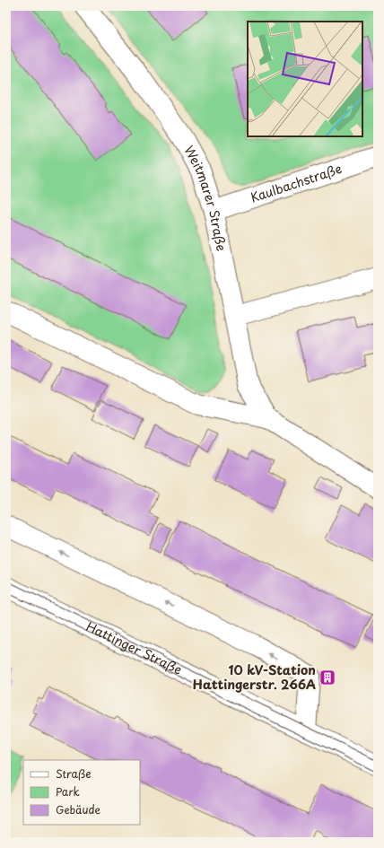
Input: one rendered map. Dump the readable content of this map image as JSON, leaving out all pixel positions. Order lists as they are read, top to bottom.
{
  "streets": {
    "street": ["Kaulbachstraße", "Weitmarer Straße", "Hattinger Straße"]
  },
  "crossings": [
    ["Kaulbachstraße", "Weitmarer Straße"]
  ],
  "places": {
    "building": ["10 kV-Station Hattingerstr. 266A"]
  },
  "legend": ["Straße", "Park", "Gebäude"]
}
